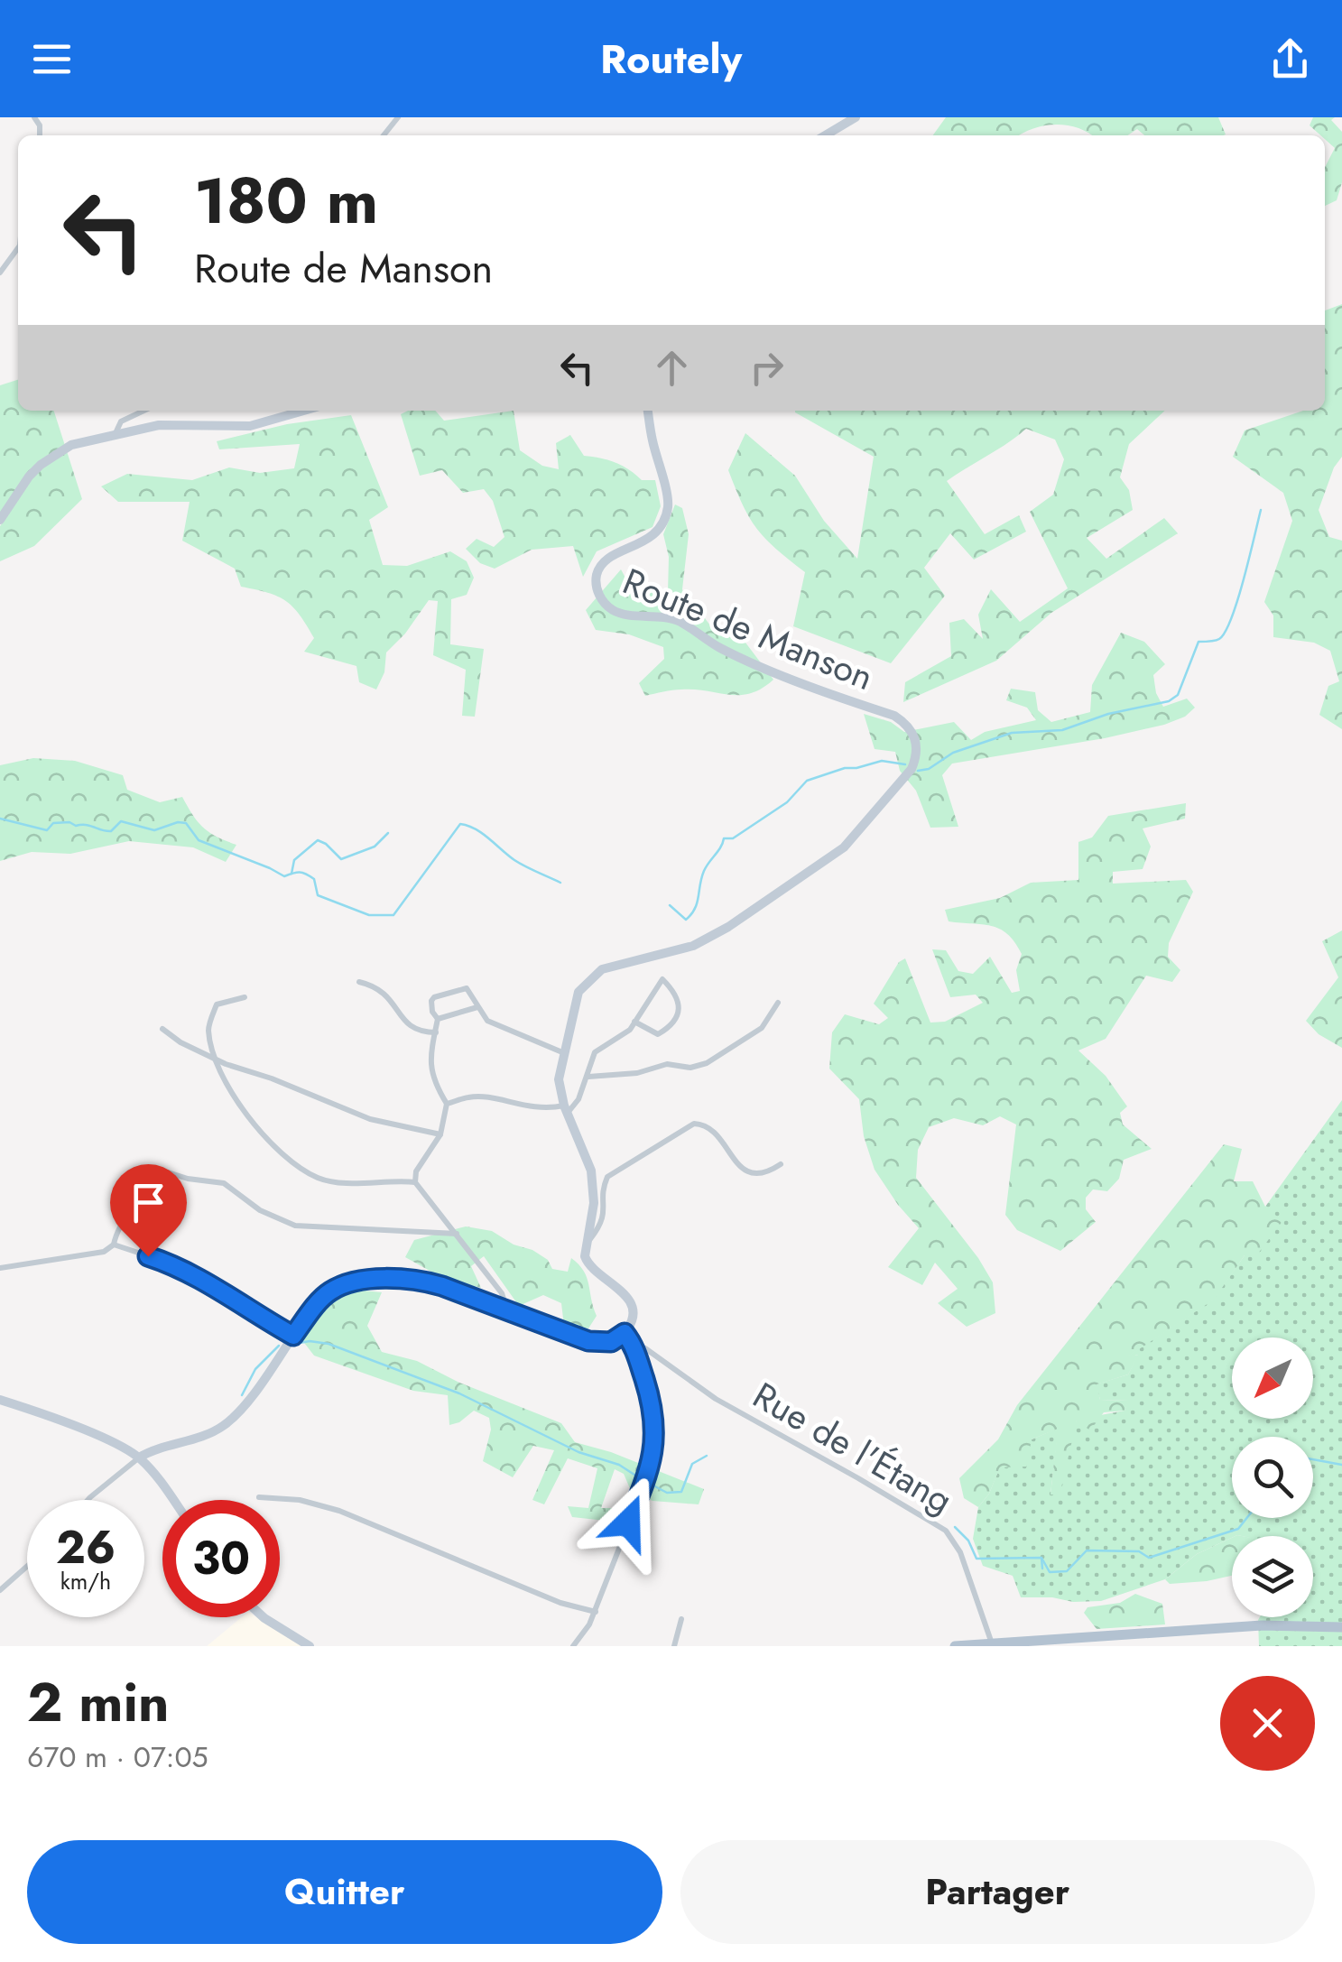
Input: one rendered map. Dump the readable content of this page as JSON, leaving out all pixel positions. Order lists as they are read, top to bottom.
{
  "streets": {
    "street": ["Route de Manson", "Rue de l'Étang"]
  },
  "north": "bottom left",
  "page": {
    "header": "Routely",
    "turn": ["180 m", "Route de Manson"],
    "speed": "26 km/h",
    "limit": "30",
    "heading": ["2 min", "670 m · 07:05"],
    "buttons": ["Quitter", "Partager"]
  }
}
